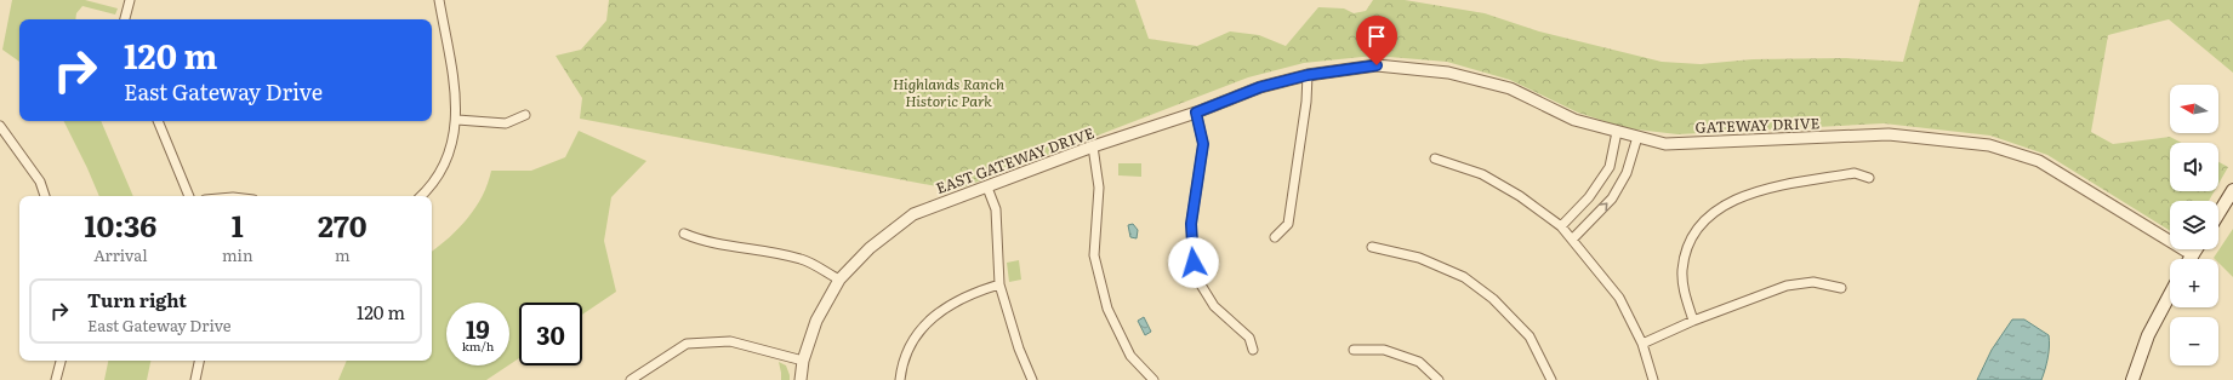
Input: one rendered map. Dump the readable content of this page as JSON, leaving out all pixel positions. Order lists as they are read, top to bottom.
{
  "streets": {
    "street": ["GATEWAY DRIVE", "EAST GATEWAY DRIVE"]
  },
  "crossings": [
    ["GATEWAY DRIVE", "EAST GATEWAY DRIVE"]
  ],
  "parks": ["Highlands Ranch Historic Park"],
  "north": "left",
  "page": {
    "turn": ["120 m", "East Gateway Drive"],
    "map_buttons": ["+", "−"],
    "eta": [
      "10:36",
      "Arrival",
      "1",
      "min",
      "270",
      "m"
    ],
    "list": [
      {
        "name": "Turn right",
        "note": "East Gateway Drive",
        "value": "120 m"
      }
    ],
    "speed": "19 km/h",
    "limit": "30"
  }
}
